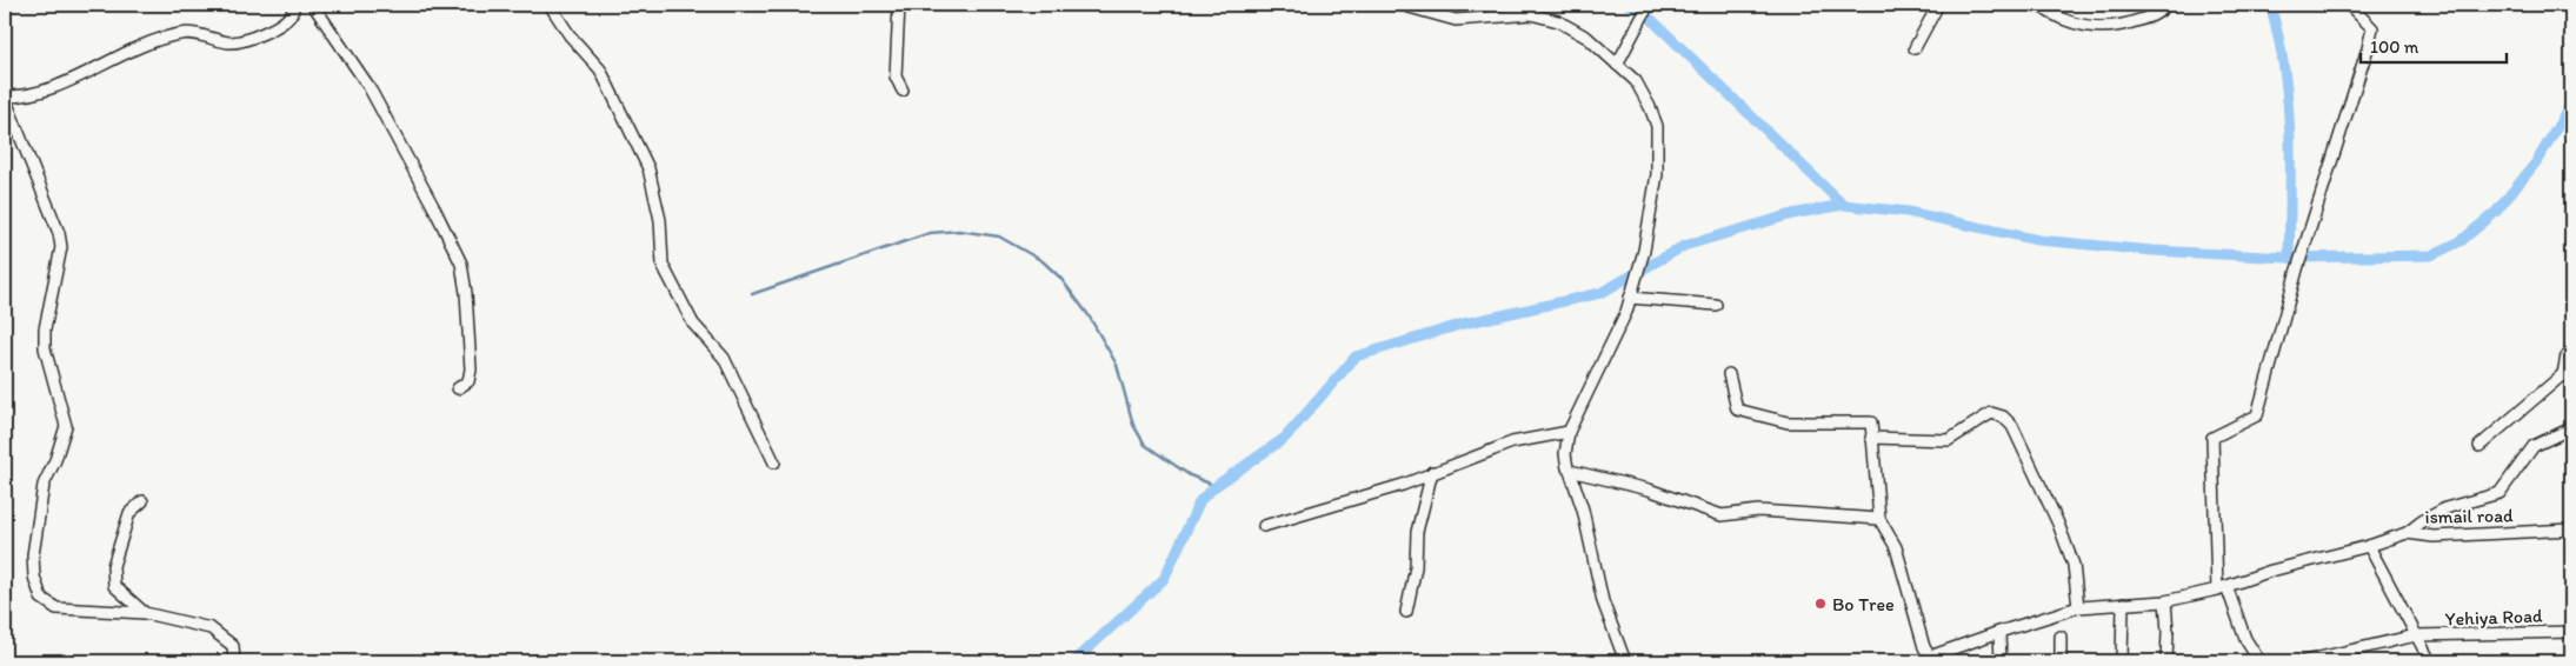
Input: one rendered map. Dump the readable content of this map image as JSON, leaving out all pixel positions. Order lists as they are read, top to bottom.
{
  "streets": {
    "street": ["ismail road", "Yehiya Road"]
  },
  "places": ["Bo Tree"],
  "scale_bar": "100 m"
}
